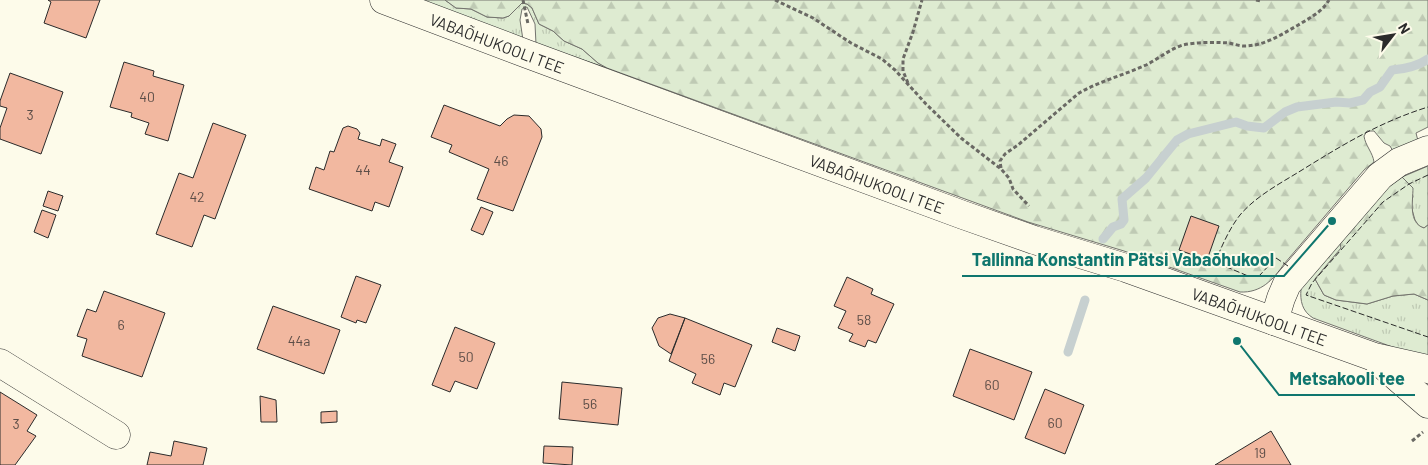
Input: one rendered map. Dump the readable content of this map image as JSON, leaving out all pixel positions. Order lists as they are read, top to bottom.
{
  "streets": {
    "street": ["VABAÕHUKOOLI TEE"]
  },
  "places": ["Tallinna Konstantin Pätsi Vabaõhukool", "Metsakooli tee"],
  "house_numbers": [
    "40",
    "3",
    "46",
    "44",
    "42",
    "58",
    "6",
    "44a",
    "50",
    "56",
    "60",
    "56",
    "60",
    "3",
    "19"
  ],
  "north": "top right"
}
